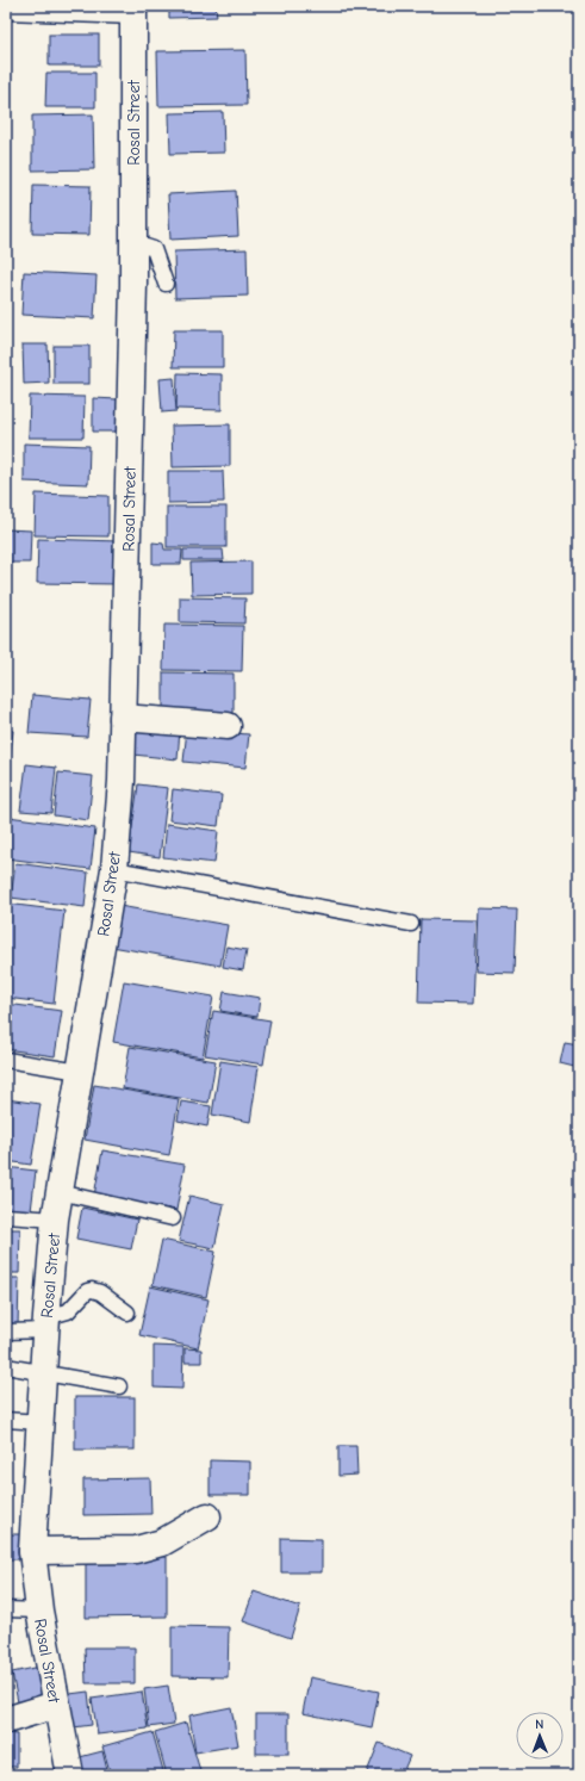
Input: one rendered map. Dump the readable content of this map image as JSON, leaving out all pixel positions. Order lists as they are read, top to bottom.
{
  "streets": {
    "street": ["Rosal Street"]
  },
  "north": "top"
}
